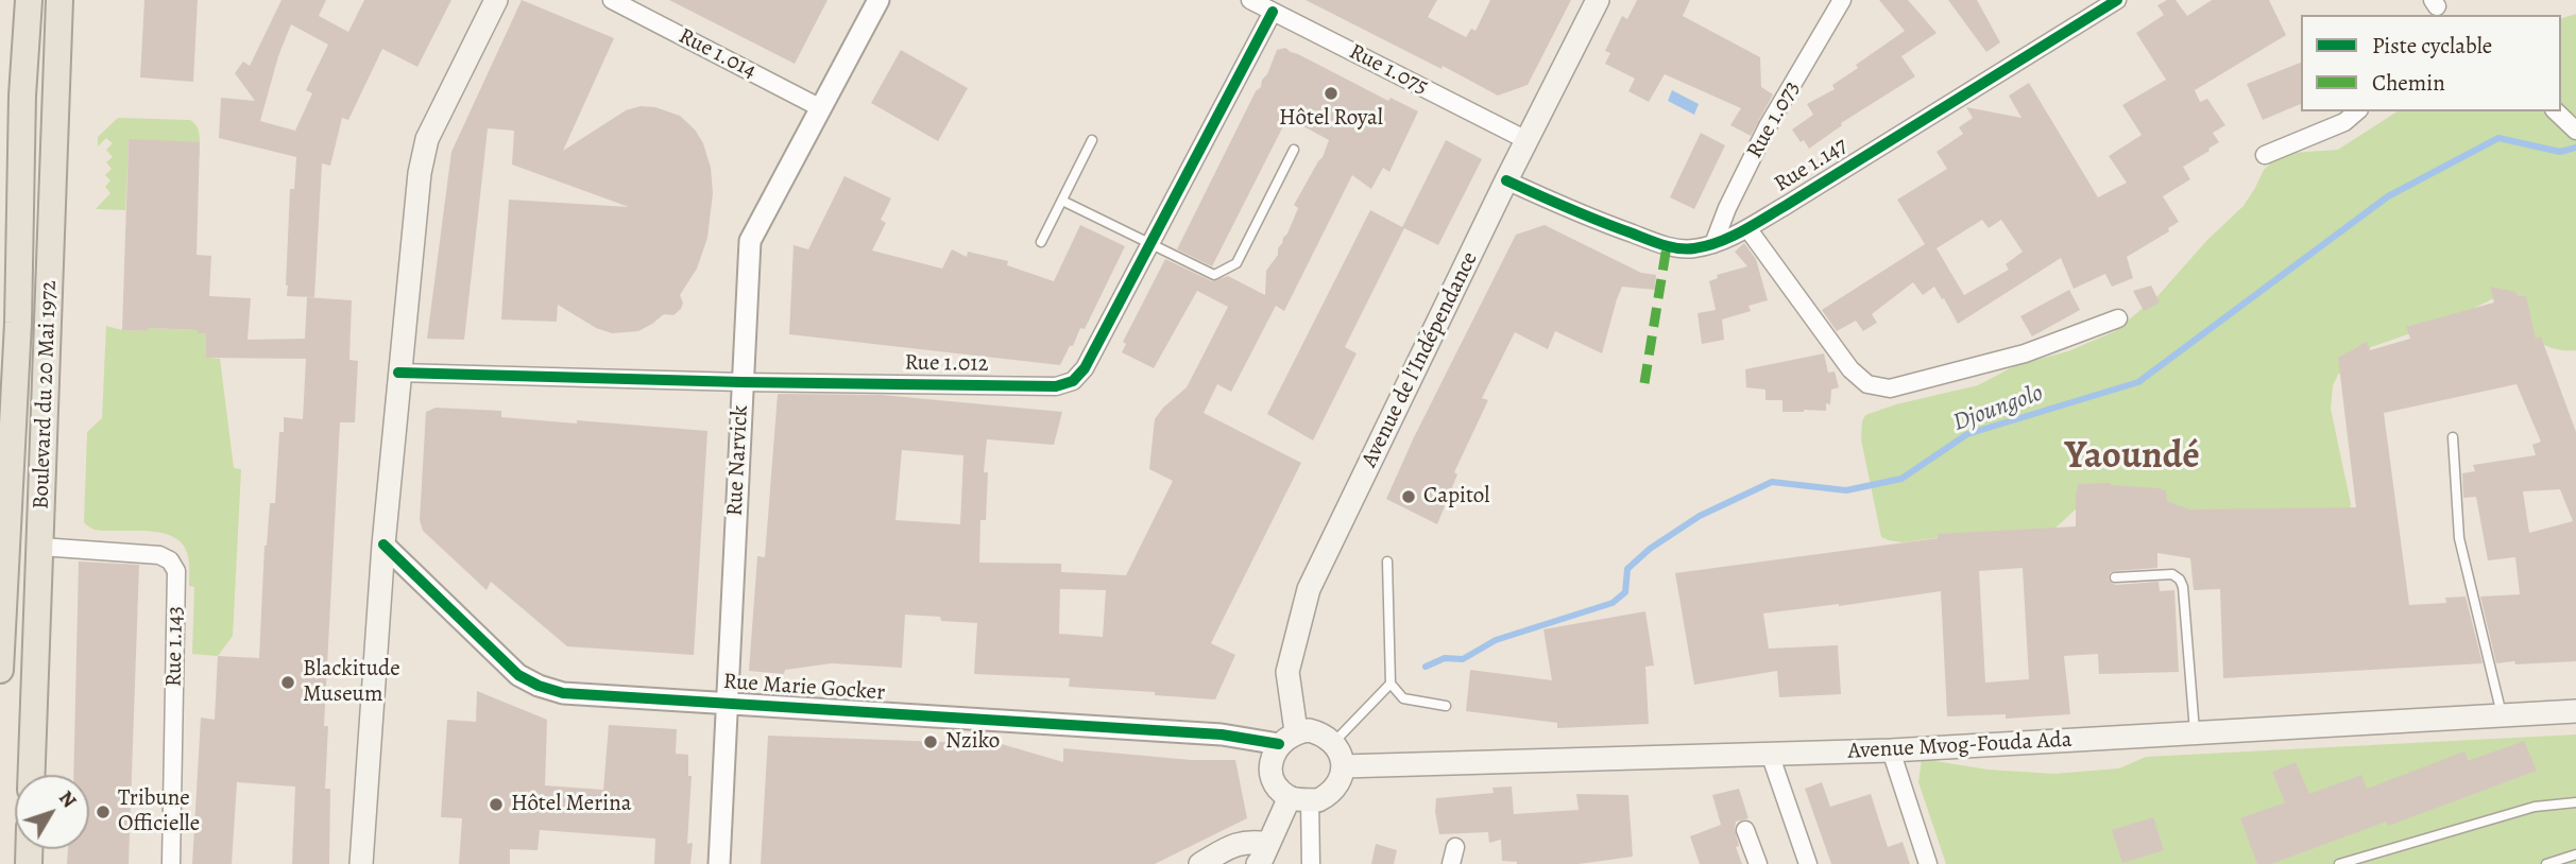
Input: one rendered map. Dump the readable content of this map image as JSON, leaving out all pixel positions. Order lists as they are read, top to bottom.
{
  "streets": {
    "highway": ["Boulevard du 20 Mai 1972"],
    "main road": ["Avenue de l'Indépendance", "Avenue Mvog-Fouda Ada"],
    "street": [
      "Rue 1.014",
      "Rue 1.075",
      "Rue 1.073",
      "Rue 1.147",
      "Rue 1.012",
      "Rue Narvick",
      "Rue 1.143",
      "Rue Marie Gocker"
    ]
  },
  "crossings": [
    ["Rue 1.014", "Rue Narvick"],
    ["Rue 1.075", "Avenue de l'Indépendance"],
    ["Rue 1.075", "Rue 1.012"],
    ["Rue 1.073", "Rue 1.147"],
    ["Rue 1.147", "Avenue de l'Indépendance"],
    ["Avenue de l'Indépendance", "Rue Marie Gocker"],
    ["Avenue de l'Indépendance", "Avenue Mvog-Fouda Ada"],
    ["Rue 1.012", "Rue Narvick"],
    ["Boulevard du 20 Mai 1972", "Rue 1.143"],
    ["Rue Narvick", "Rue Marie Gocker"],
    ["Rue Marie Gocker", "Avenue Mvog-Fouda Ada"]
  ],
  "districts": ["Yaoundé"],
  "water": ["Djoungolo"],
  "places": [
    "Hôtel Royal",
    "Capitol",
    "Blackitude Museum",
    "Nziko",
    "Hôtel Merina",
    "Tribune Officielle"
  ],
  "legend": ["Piste cyclable", "Chemin"],
  "north": "top right"
}
